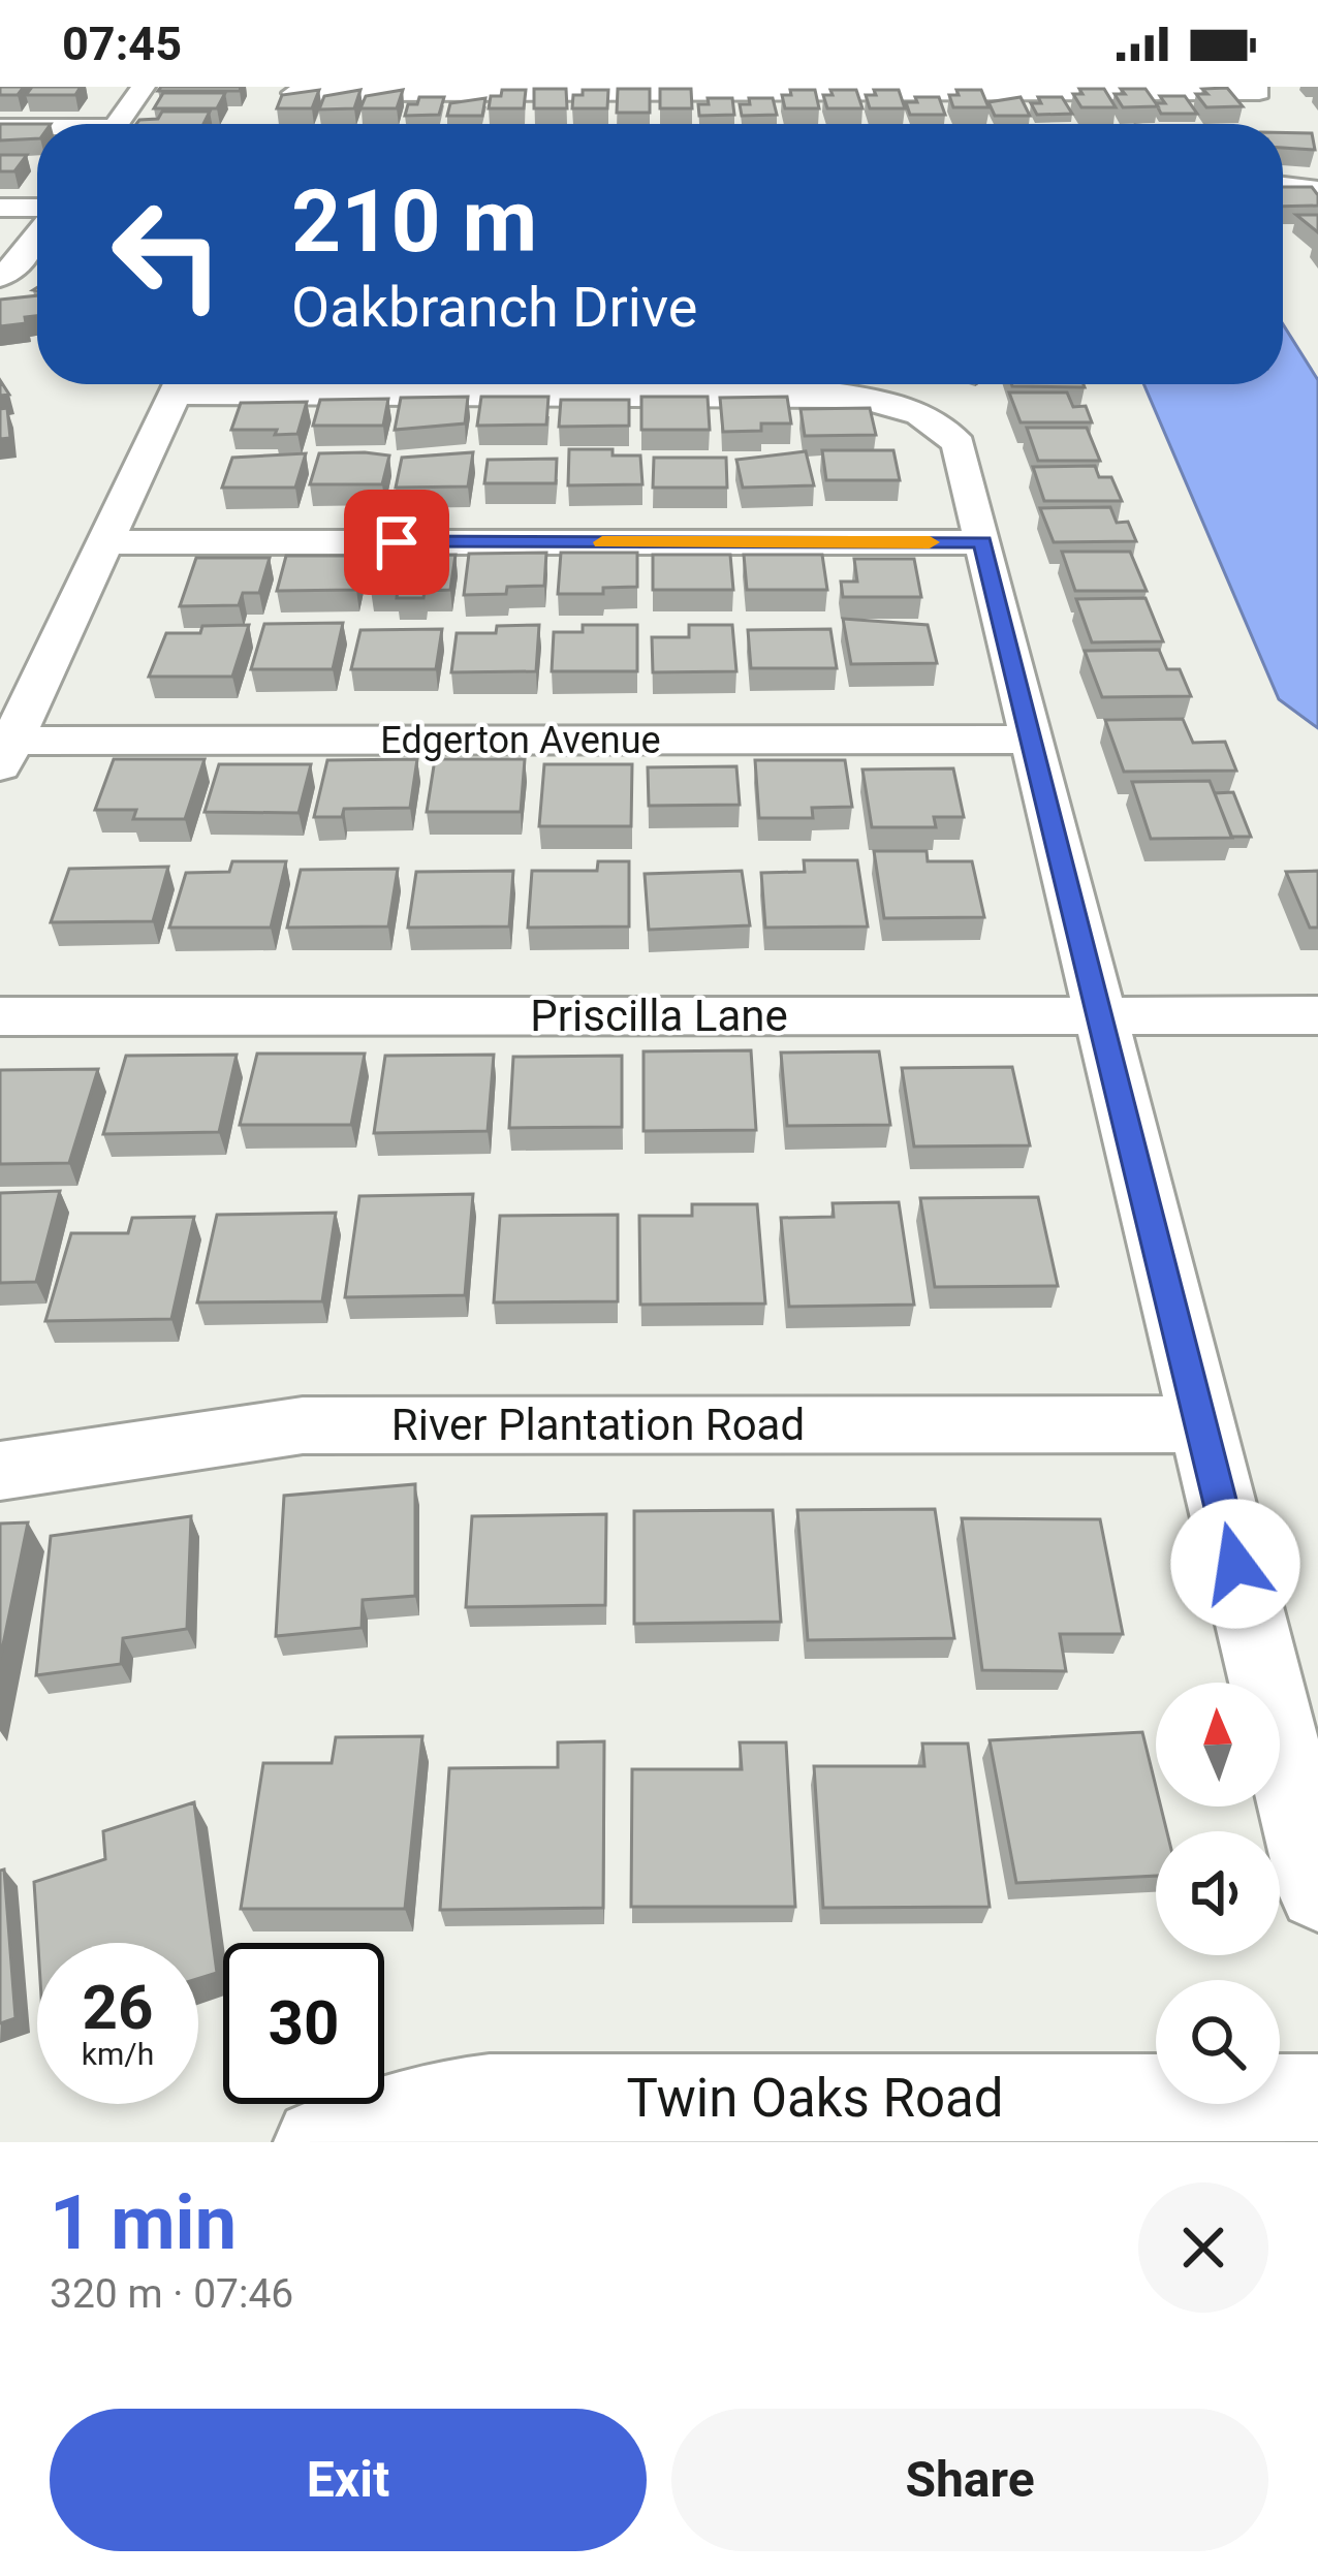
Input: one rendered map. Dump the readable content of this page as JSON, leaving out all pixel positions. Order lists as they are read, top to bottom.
{
  "streets": {
    "street": [
      "Edgerton Avenue",
      "Priscilla Lane",
      "River Plantation Road",
      "Twin Oaks Road"
    ]
  },
  "north": "top",
  "page": {
    "status": "07:45",
    "turn": ["210 m", "Oakbranch Drive"],
    "speed": "26 km/h",
    "limit": "30",
    "heading": ["1 min", "320 m · 07:46"],
    "buttons": ["Exit", "Share"]
  }
}
